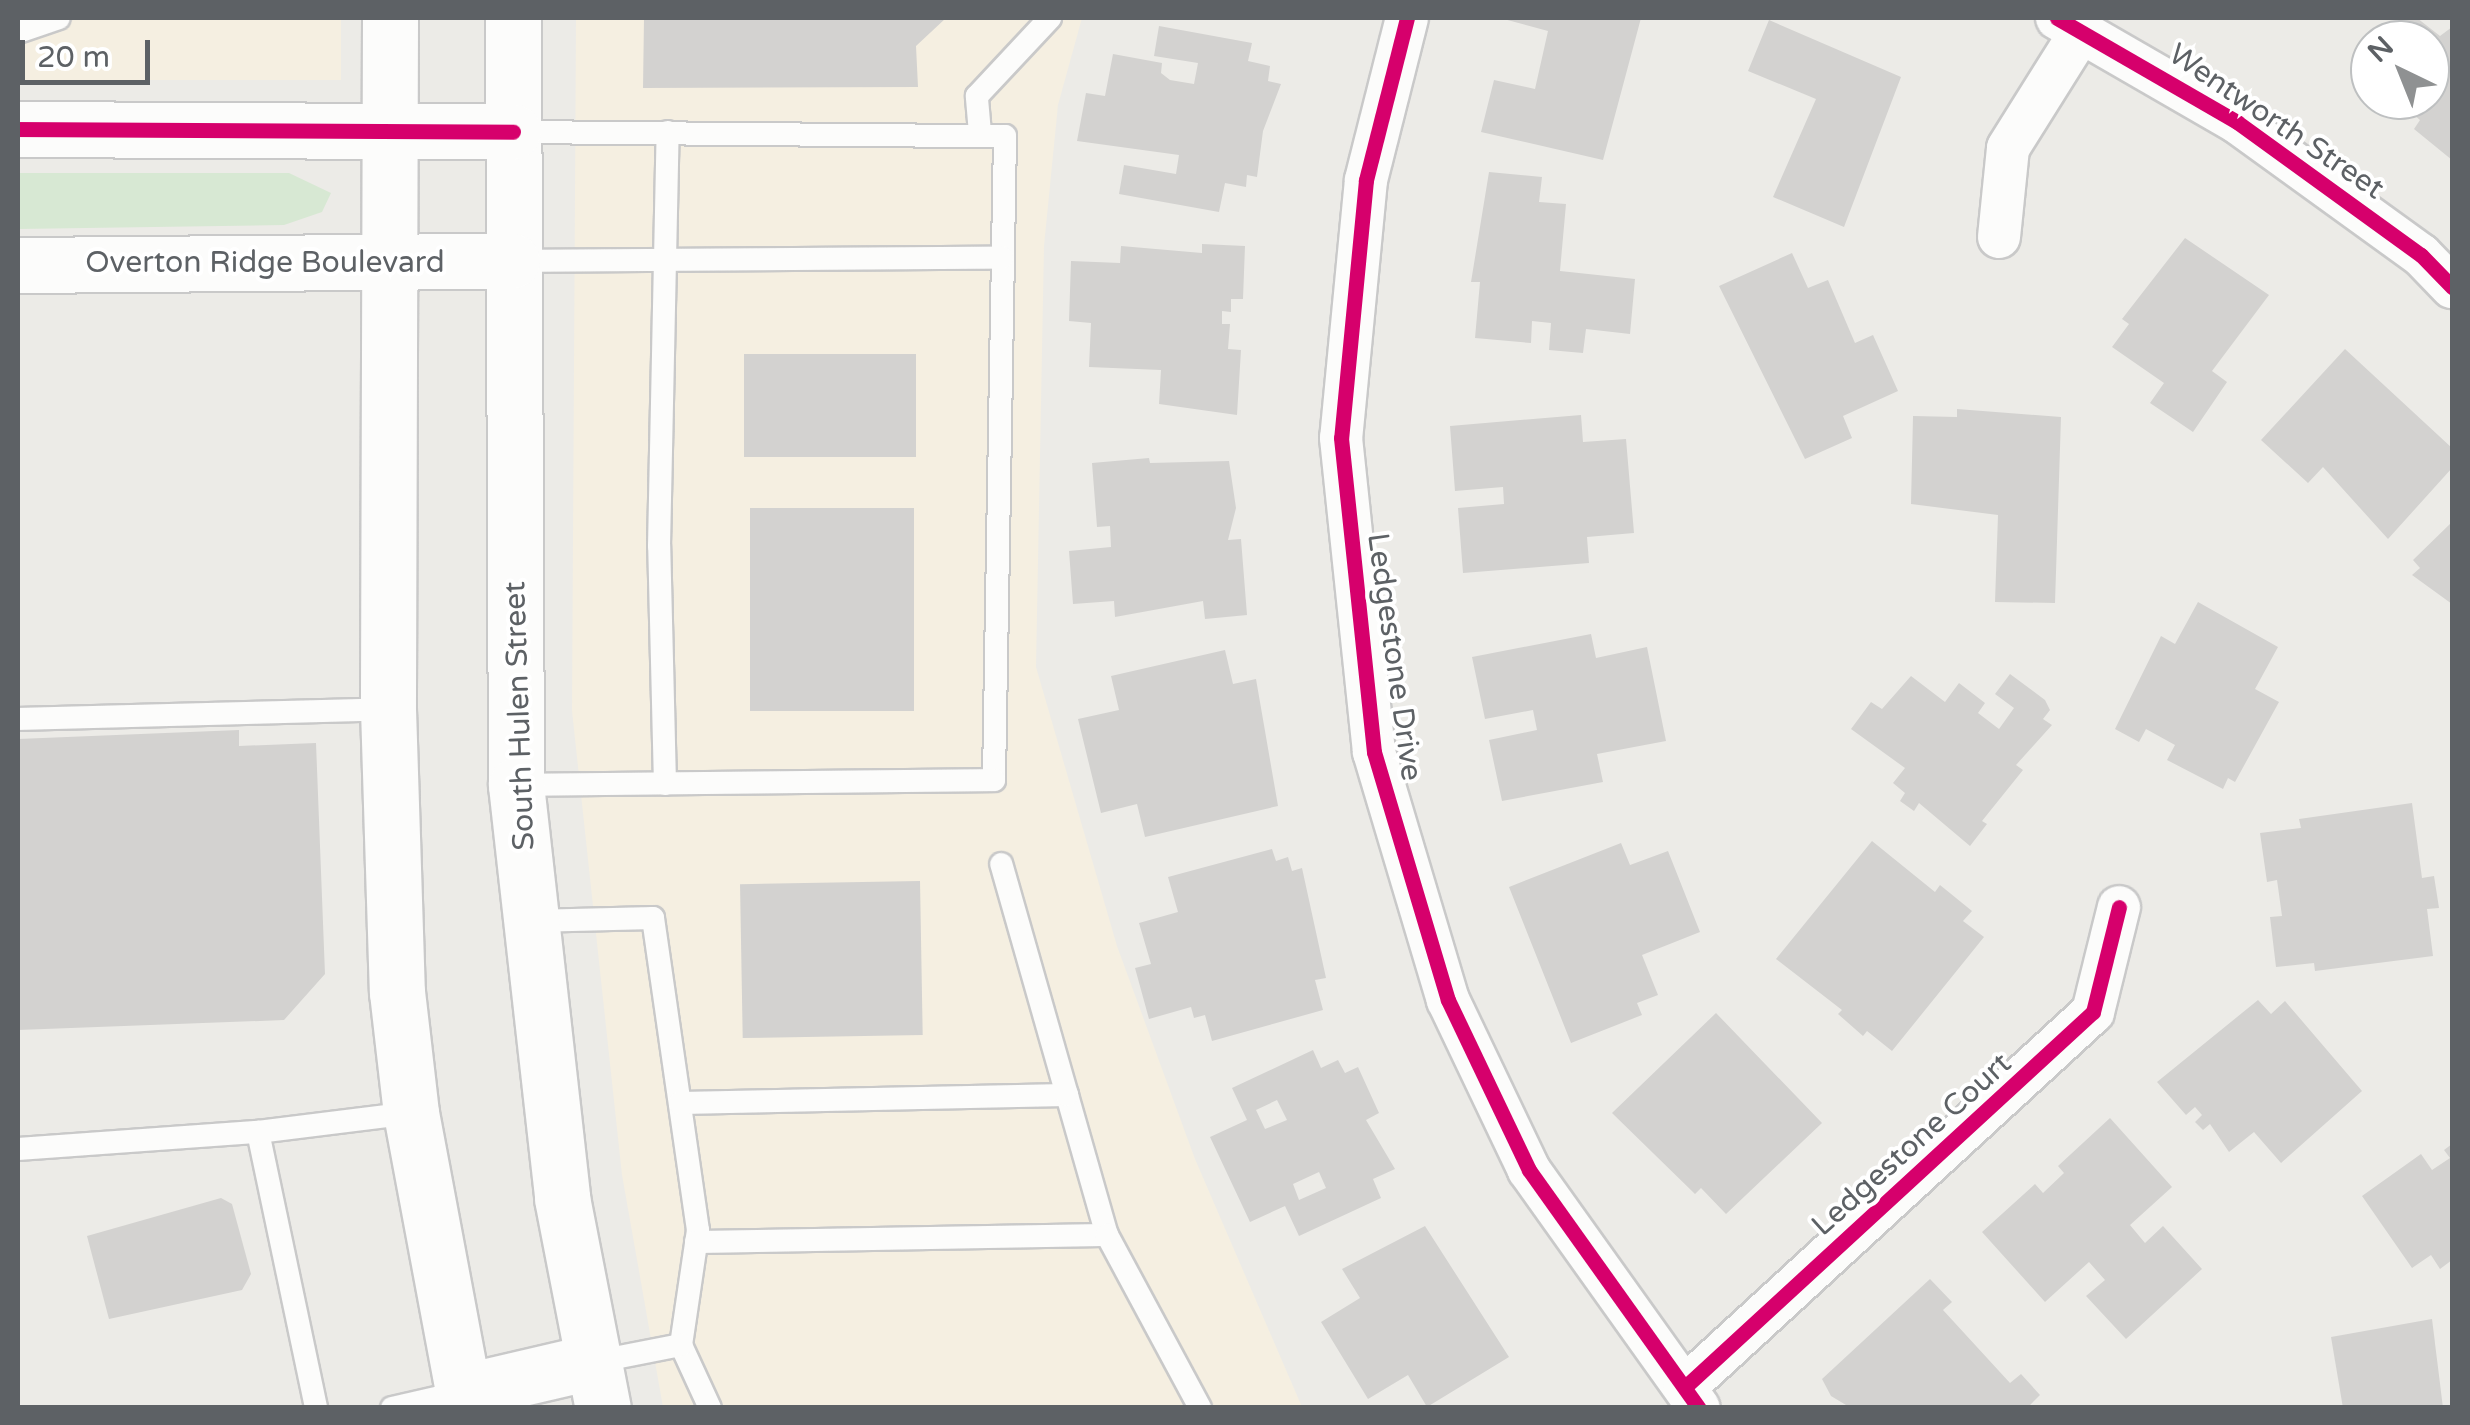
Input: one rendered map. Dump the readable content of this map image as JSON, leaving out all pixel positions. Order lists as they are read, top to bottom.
{
  "streets": {
    "main road": ["Overton Ridge Boulevard", "South Hulen Street"],
    "street": ["Wentworth Street", "Ledgestone Drive", "Ledgestone Court"]
  },
  "crossings": [
    ["Overton Ridge Boulevard", "South Hulen Street"],
    ["Ledgestone Drive", "Ledgestone Court"]
  ],
  "scale_bar": "20 m",
  "north": "top left"
}
